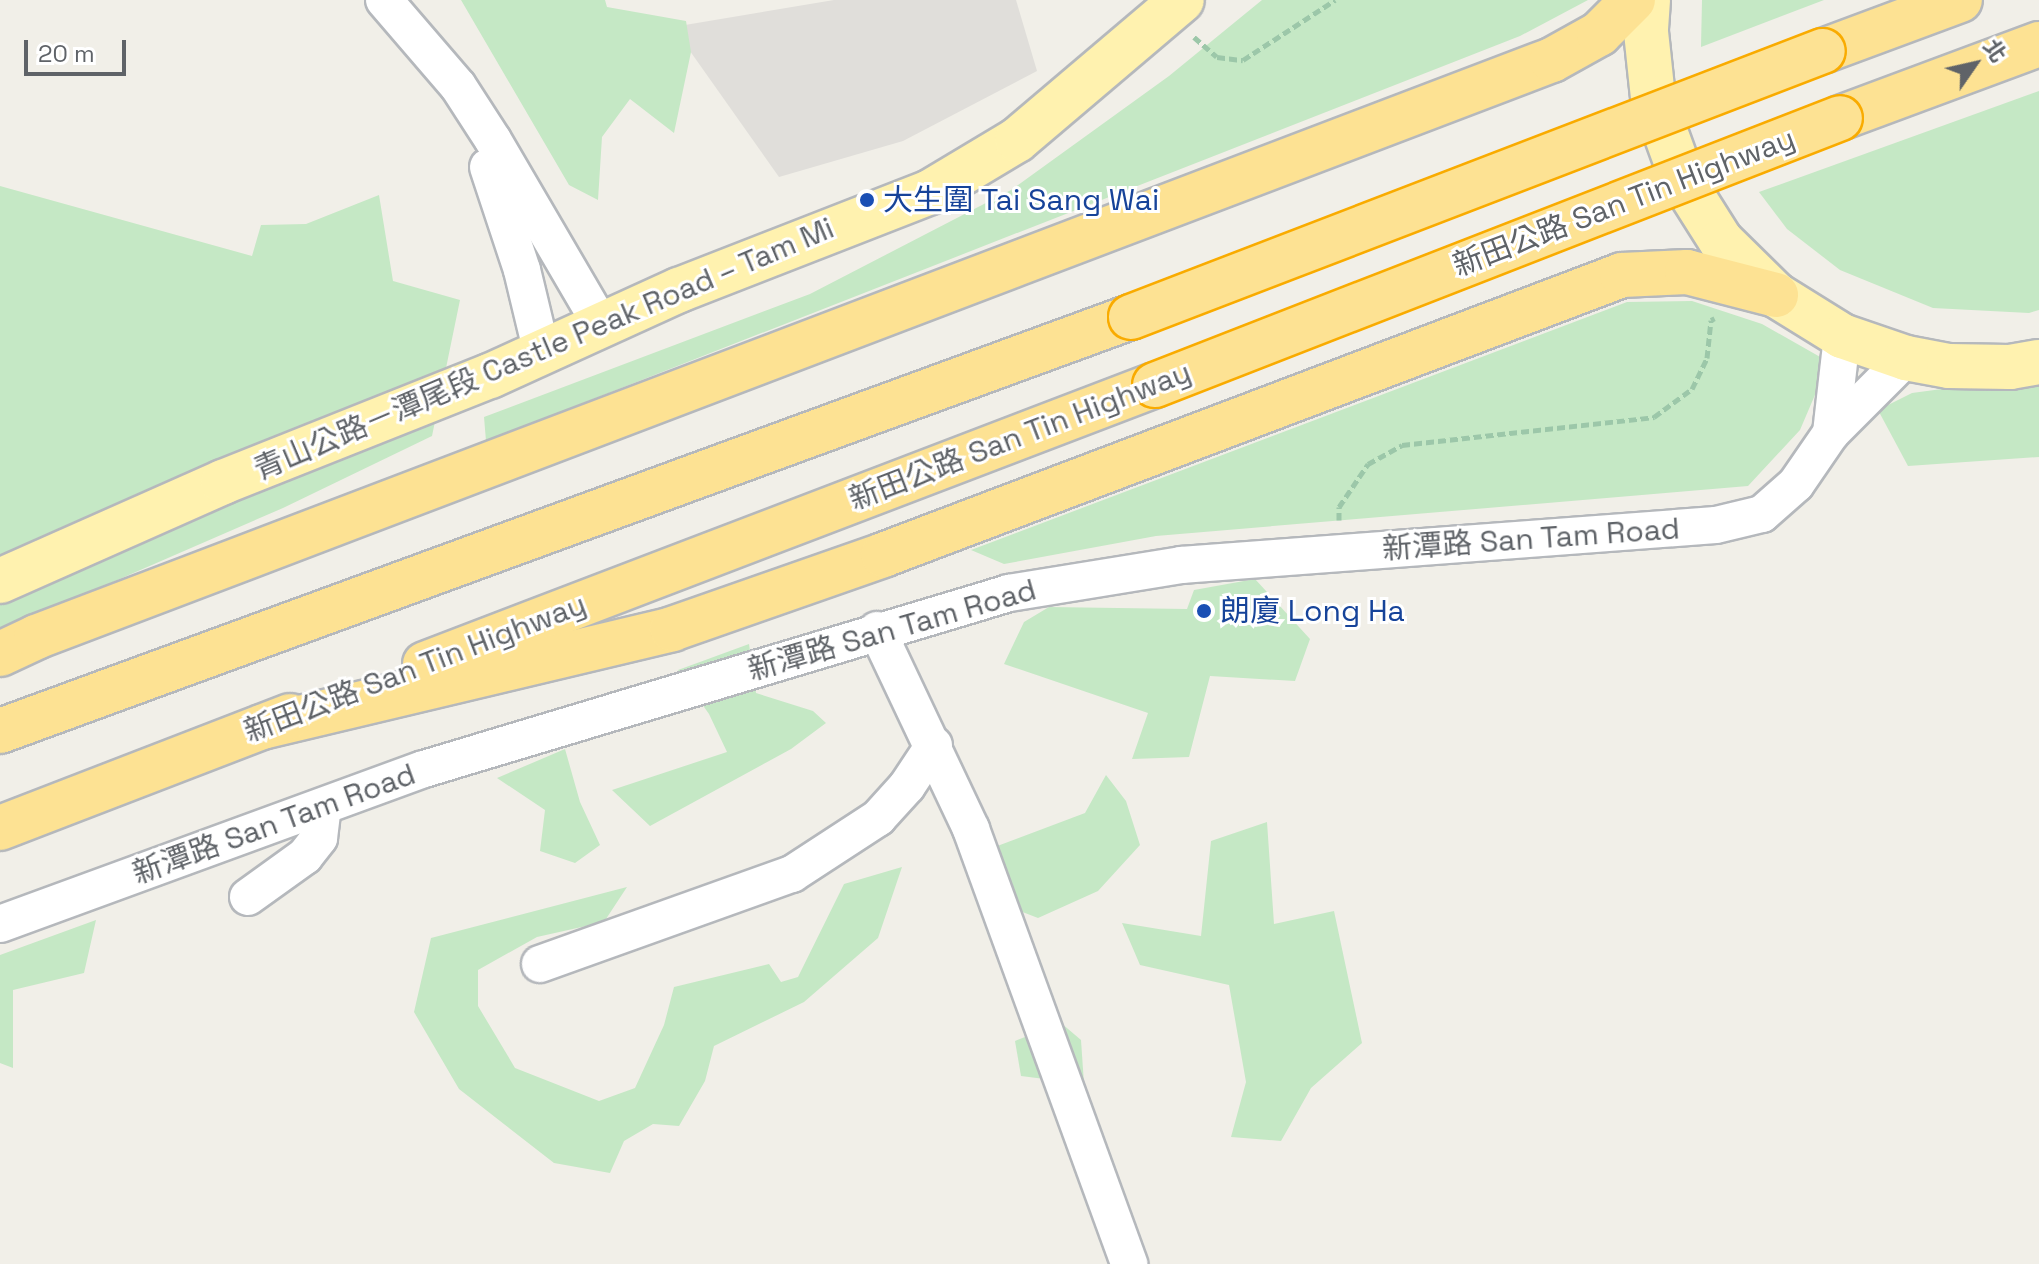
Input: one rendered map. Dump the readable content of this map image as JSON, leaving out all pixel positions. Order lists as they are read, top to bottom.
{
  "streets": {
    "highway": ["新田公路 San Tin Highway"],
    "main road": ["青山公路－潭尾段 Castle Peak Road – Tam Mi"],
    "street": ["新潭路 San Tam Road"]
  },
  "places": ["大生圍 Tai Sang Wai", "朗廈 Long Ha"],
  "scale_bar": "20 m",
  "north": "top right"
}
